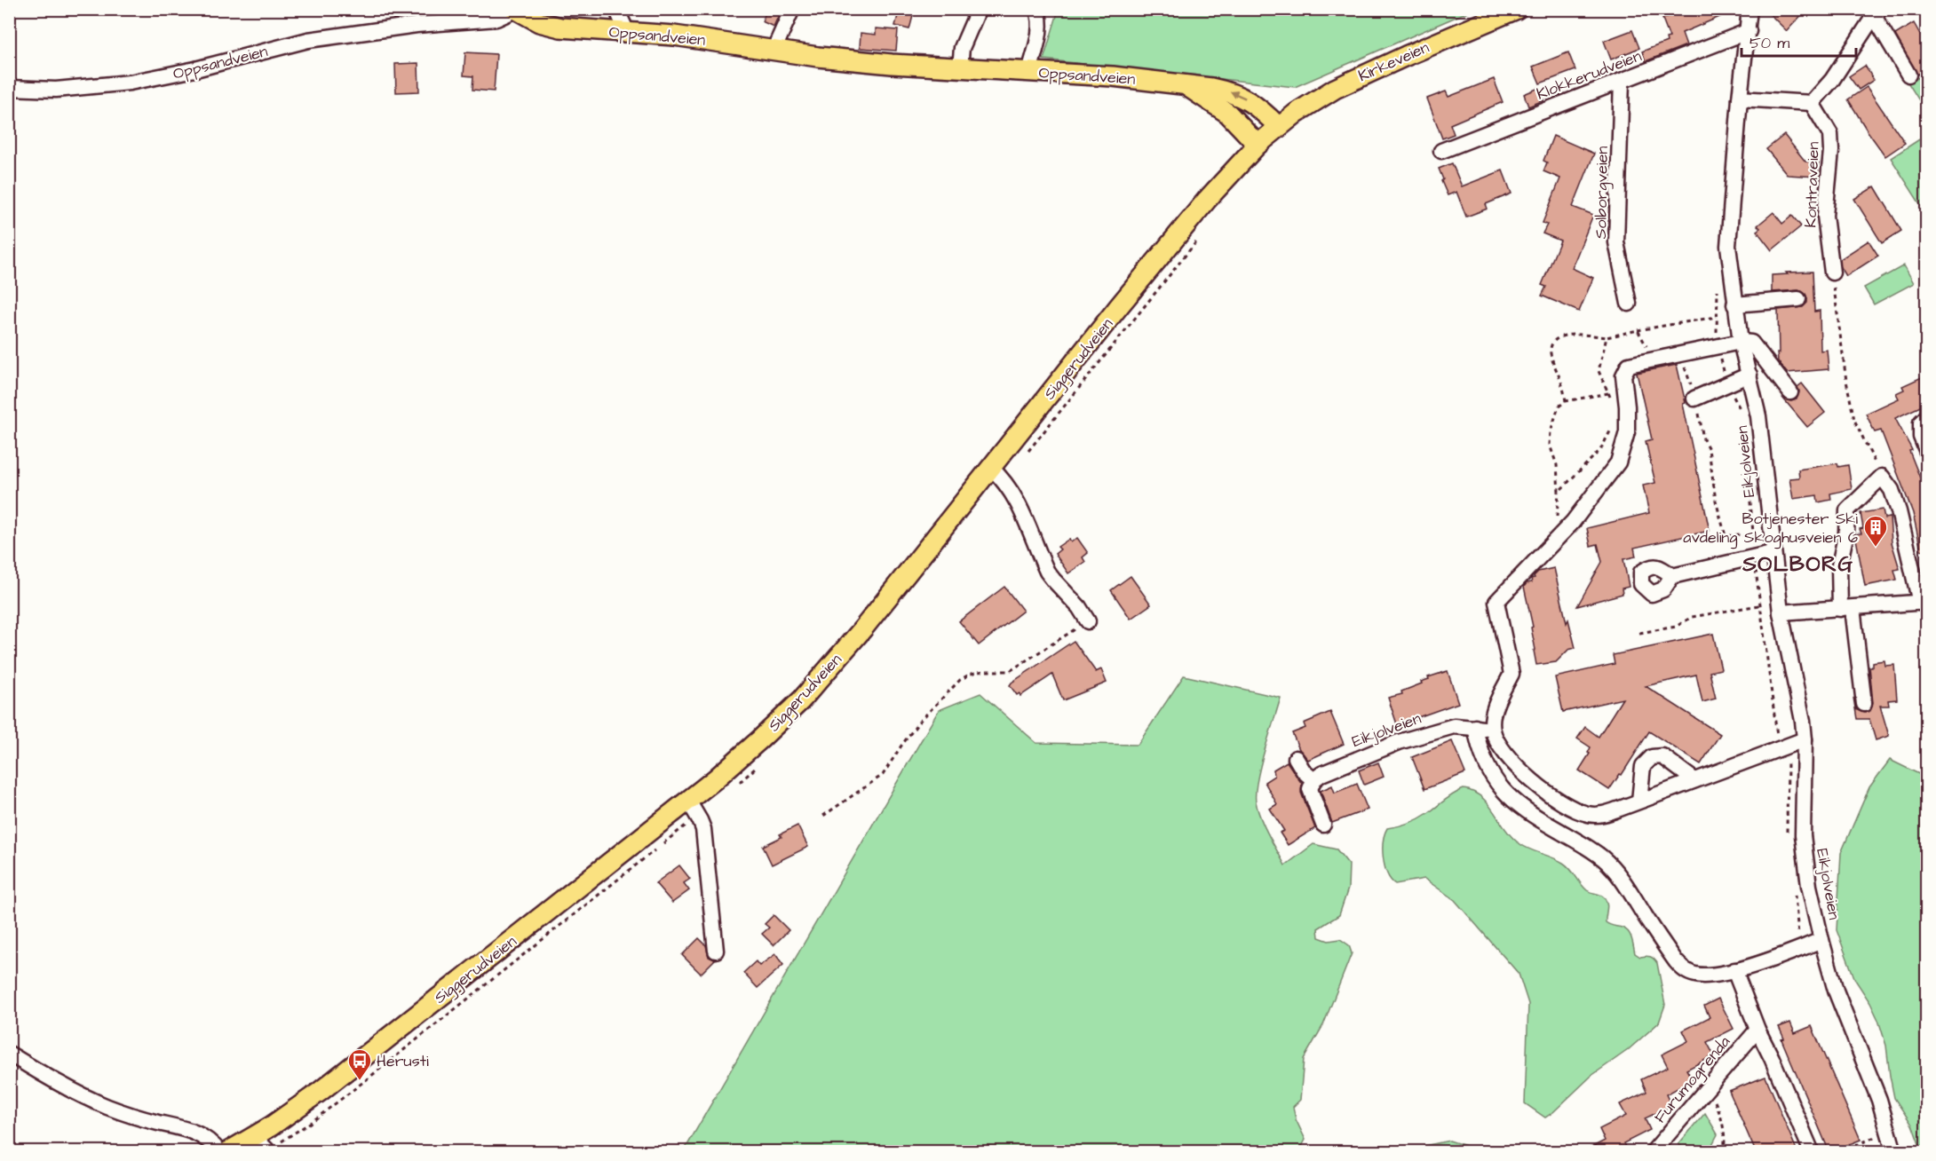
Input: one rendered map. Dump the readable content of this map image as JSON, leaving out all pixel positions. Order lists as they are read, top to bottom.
{
  "streets": {
    "main road": ["Oppsandveien", "Kirkeveien", "Siggerudveien"],
    "street": [
      "Klokkerudveien",
      "Kontraveien",
      "Solborgveien",
      "Eikjolveien",
      "Furumogrenda"
    ]
  },
  "crossings": [
    ["Oppsandveien", "Kirkeveien"],
    ["Oppsandveien", "Siggerudveien"],
    ["Kirkeveien", "Siggerudveien"],
    ["Klokkerudveien", "Solborgveien"],
    ["Klokkerudveien", "Eikjolveien"]
  ],
  "districts": ["SOLBORG"],
  "places": {
    "building": ["Botjenester Ski avdeling Skoghusveien 6"],
    "bus stop": ["Herusti"]
  },
  "scale_bar": "50 m"
}
